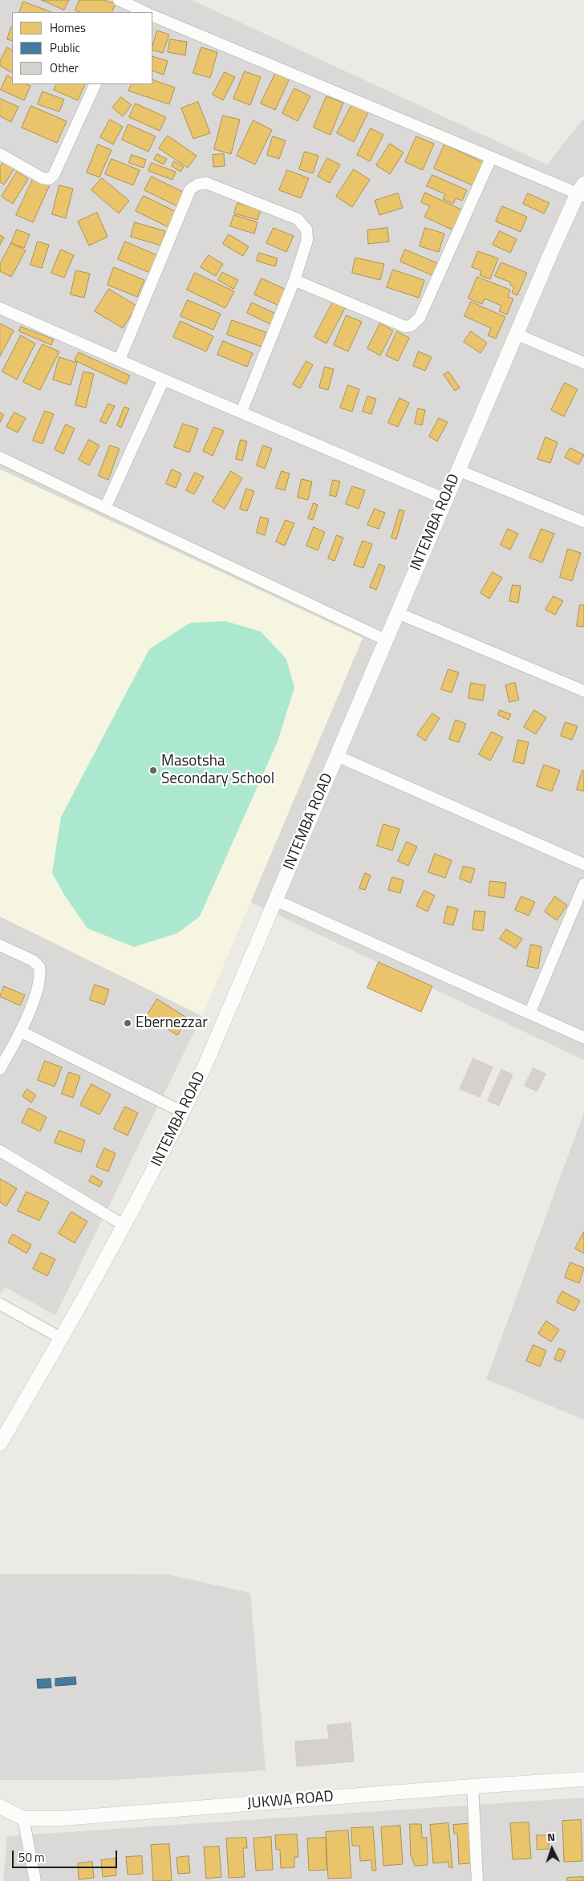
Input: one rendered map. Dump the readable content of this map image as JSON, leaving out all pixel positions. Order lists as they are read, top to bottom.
{
  "streets": {
    "street": ["INTEMBA ROAD", "JUKWA ROAD"]
  },
  "places": ["Masotsha Secondary School", "Ebernezzar"],
  "legend": ["Homes", "Public", "Other"],
  "scale_bar": "50 m",
  "north": "top"
}
